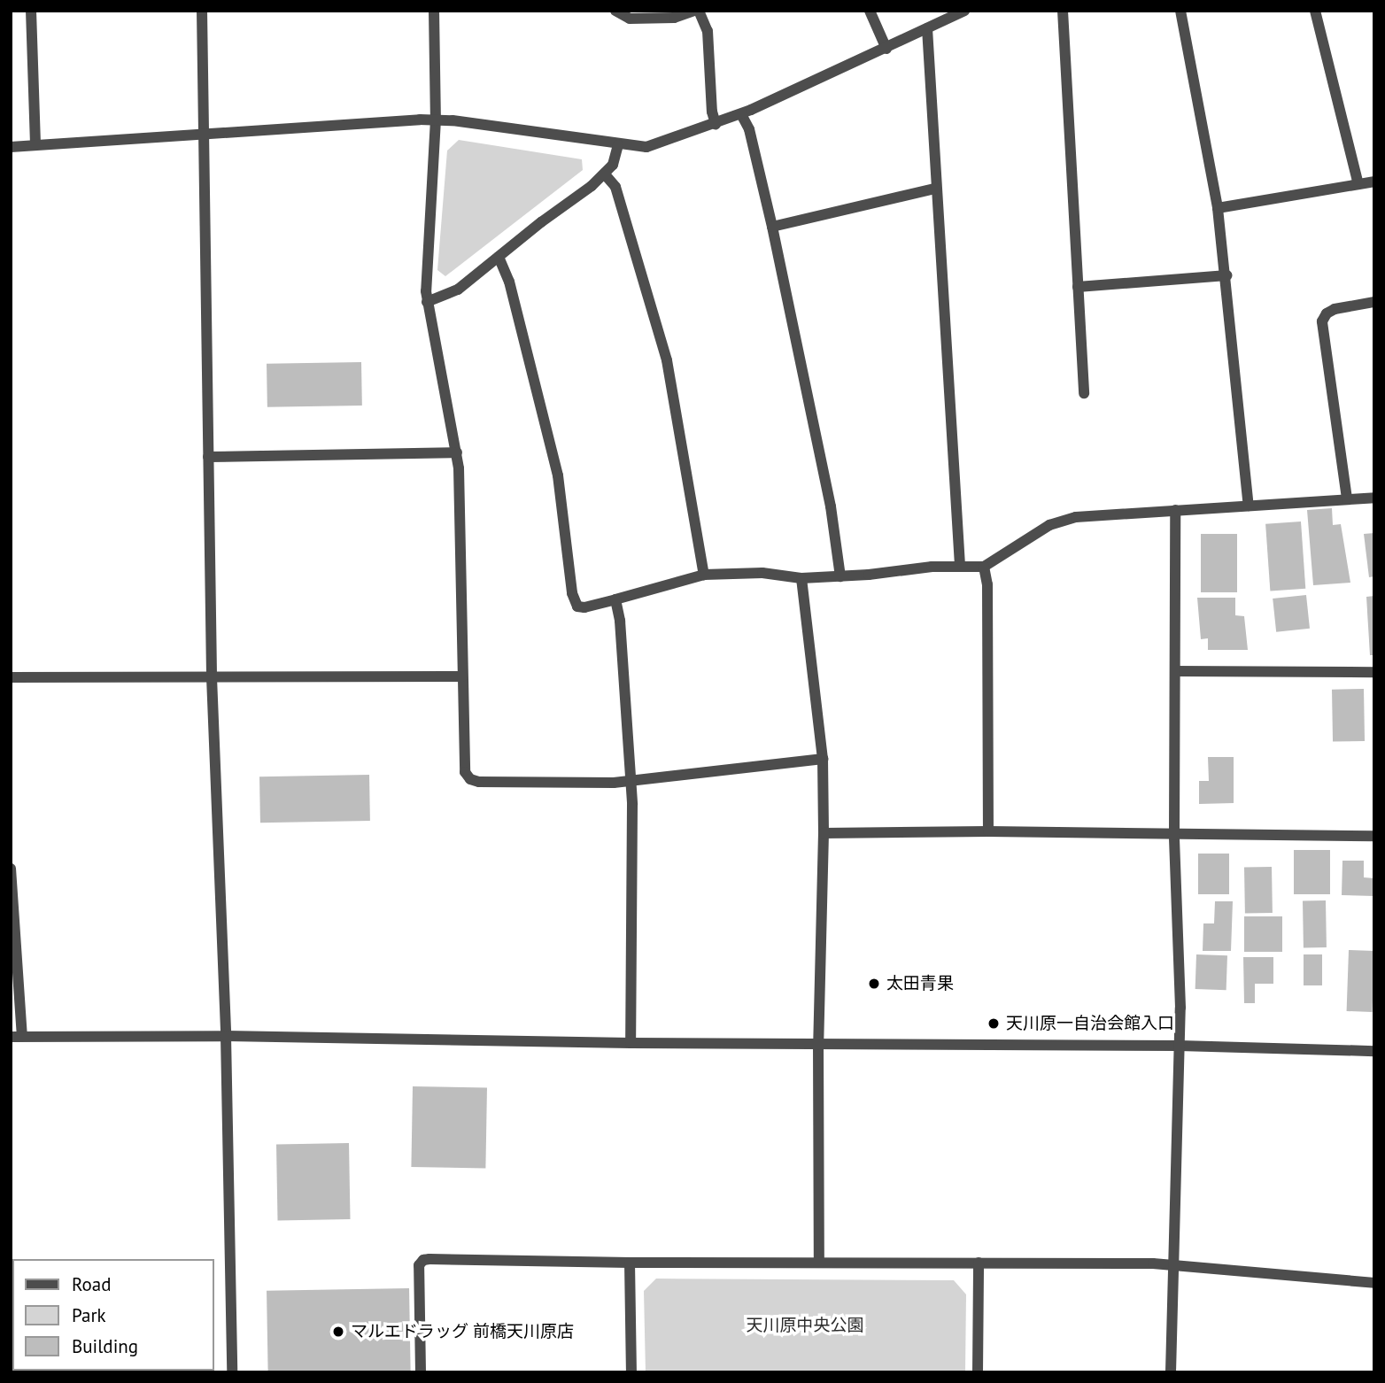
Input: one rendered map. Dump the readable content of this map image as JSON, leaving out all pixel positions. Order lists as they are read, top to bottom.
{
  "parks": ["天川原中央公園"],
  "places": ["太田青果", "天川原一自治会館入口", "マルエドラッグ 前橋天川原店"],
  "legend": ["Road", "Park", "Building"]
}
